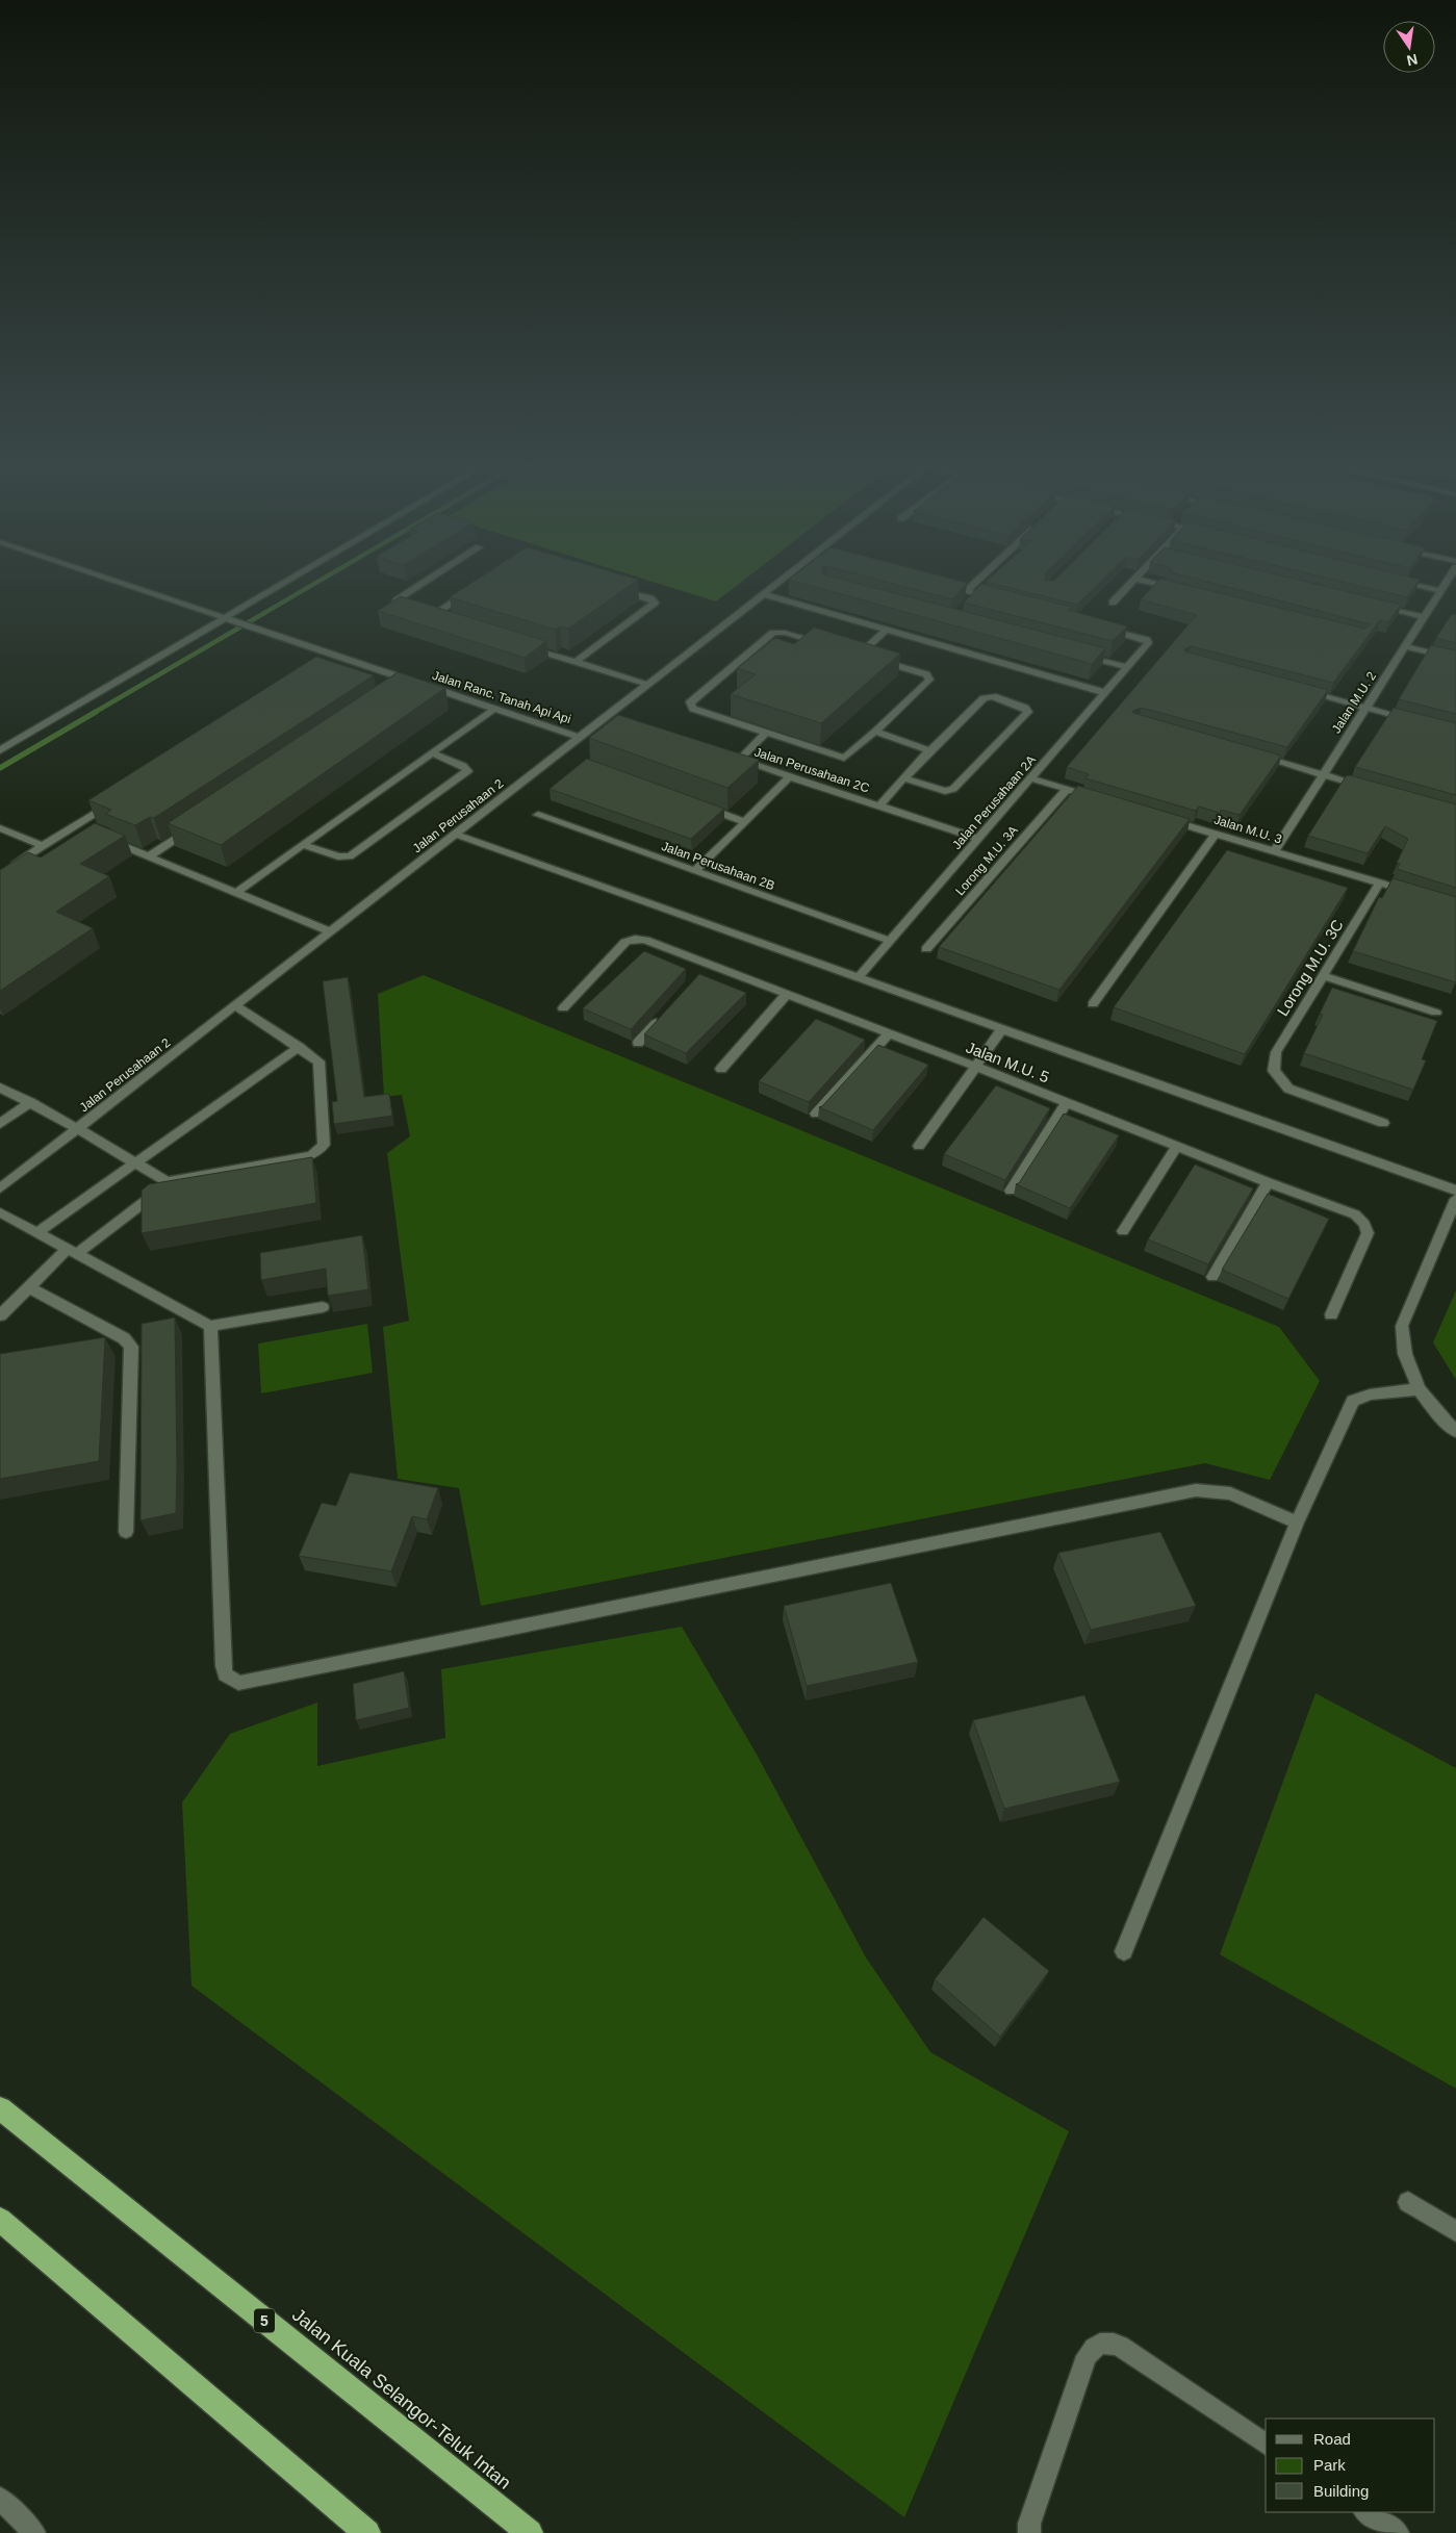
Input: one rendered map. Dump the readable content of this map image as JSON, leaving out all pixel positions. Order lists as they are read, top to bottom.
{
  "streets": {
    "highway": ["5", "Jalan Kuala Selangor-Teluk Intan"],
    "street": [
      "Jalan Ranc. Tanah Api Api",
      "Jalan M.U. 2",
      "Jalan Perusahaan 2C",
      "Jalan Perusahaan 2A",
      "Jalan Perusahaan 2",
      "Jalan M.U. 3",
      "Lorong M.U. 3A",
      "Jalan Perusahaan 2B",
      "Lorong M.U. 3C",
      "Jalan M.U. 5"
    ]
  },
  "crossings": [
    ["Jalan Ranc. Tanah Api Api", "Jalan Perusahaan 2"],
    ["Jalan M.U. 2", "Jalan M.U. 3"],
    ["Jalan Perusahaan 2C", "Jalan Perusahaan 2A"],
    ["Jalan Perusahaan 2A", "Jalan Perusahaan 2B"],
    ["Jalan M.U. 3", "Lorong M.U. 3C"]
  ],
  "legend": ["Road", "Park", "Building"],
  "north": "bottom"
}
